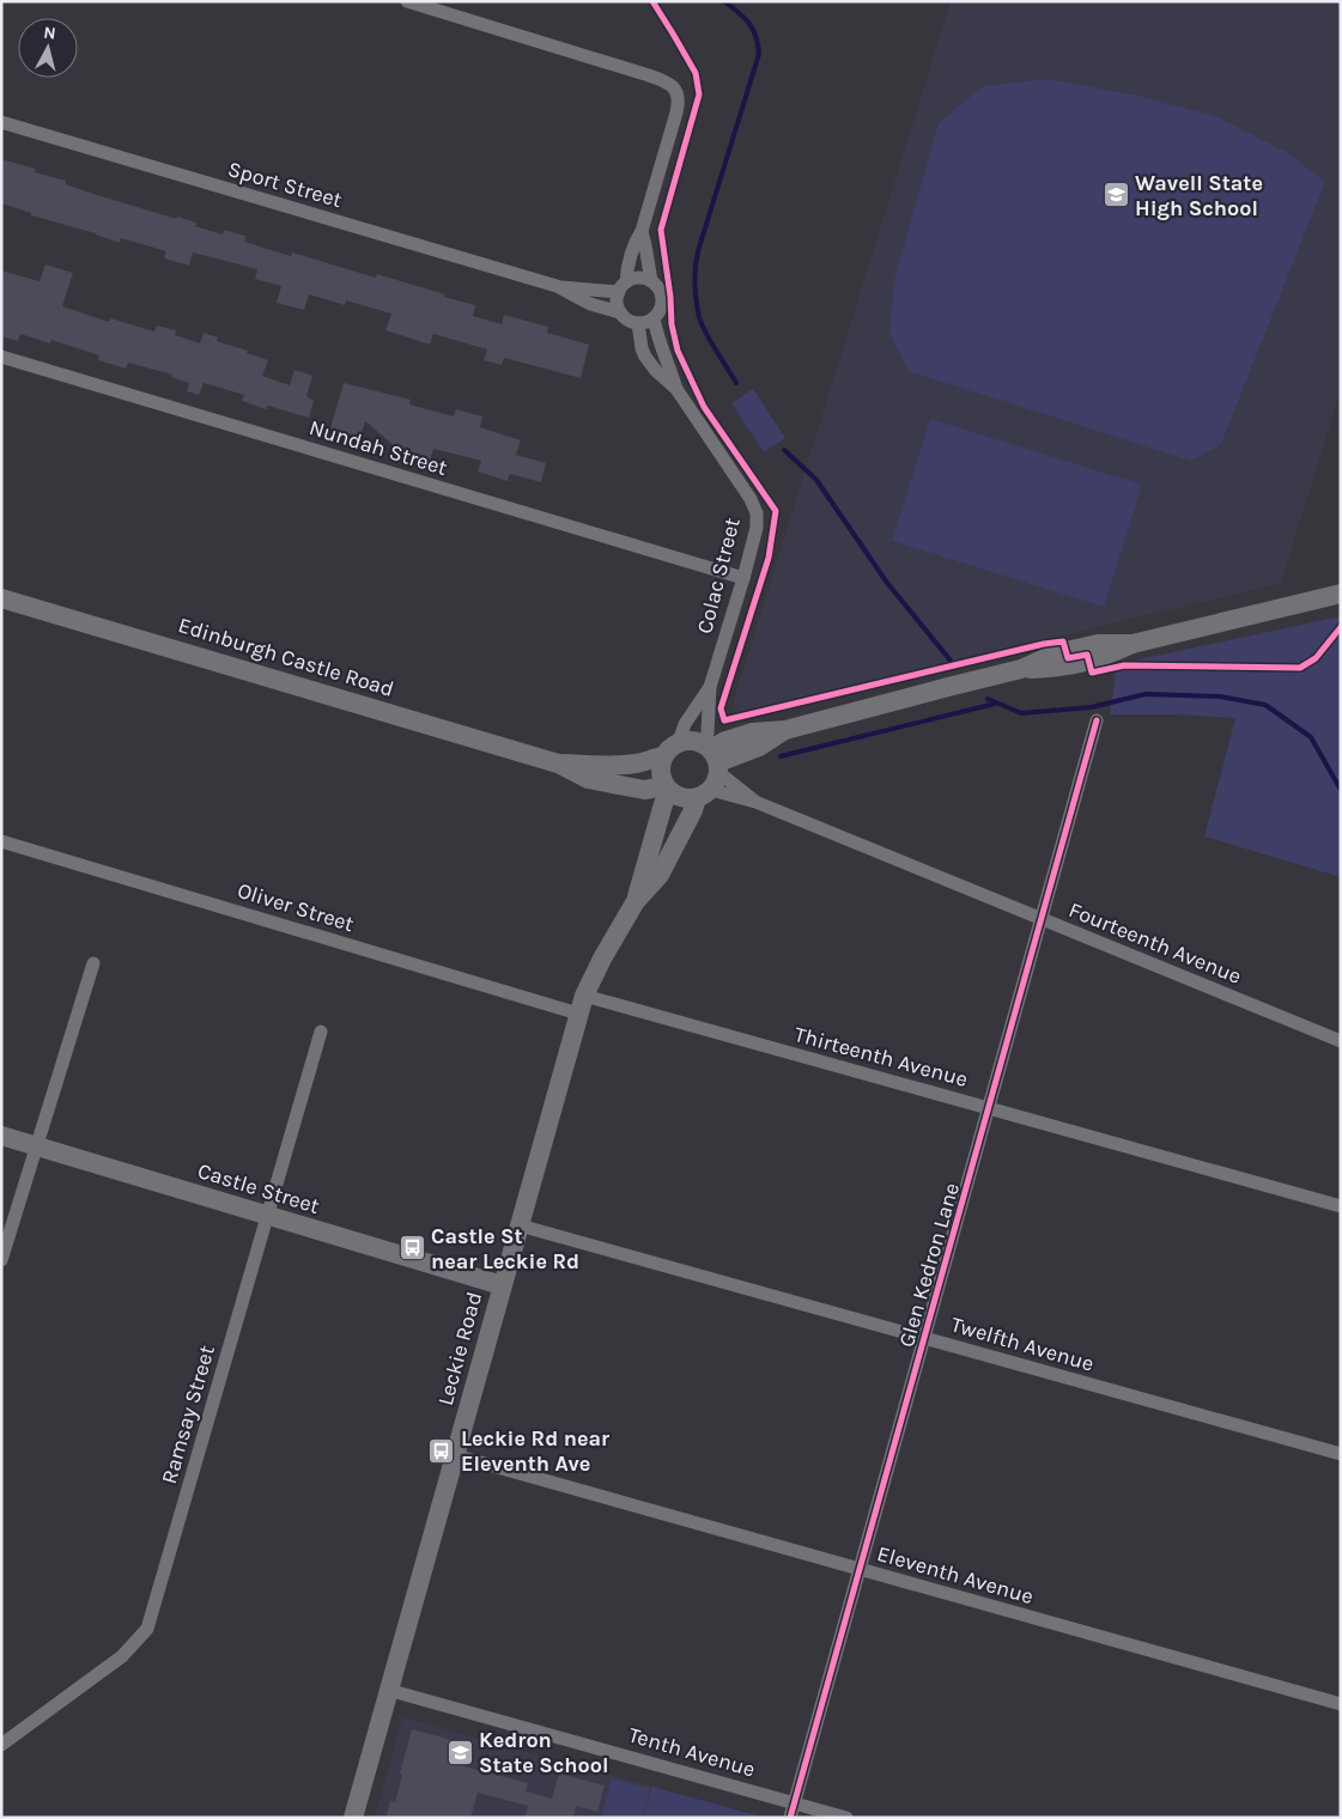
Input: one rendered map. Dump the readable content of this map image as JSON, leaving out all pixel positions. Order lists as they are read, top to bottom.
{
  "streets": {
    "street": [
      "Sport Street",
      "Nundah Street",
      "Colac Street",
      "Edinburgh Castle Road",
      "Oliver Street",
      "Fourteenth Avenue",
      "Thirteenth Avenue",
      "Castle Street",
      "Glen Kedron Lane",
      "Twelfth Avenue",
      "Leckie Road",
      "Ramsay Street",
      "Eleventh Avenue",
      "Tenth Avenue"
    ]
  },
  "crossings": [
    ["Sport Street", "Colac Street"],
    ["Nundah Street", "Colac Street"],
    ["Colac Street", "Edinburgh Castle Road"],
    ["Colac Street", "Fourteenth Avenue"],
    ["Colac Street", "Leckie Road"],
    ["Edinburgh Castle Road", "Fourteenth Avenue"],
    ["Edinburgh Castle Road", "Leckie Road"],
    ["Oliver Street", "Thirteenth Avenue"],
    ["Oliver Street", "Leckie Road"],
    ["Fourteenth Avenue", "Glen Kedron Lane"],
    ["Fourteenth Avenue", "Leckie Road"],
    ["Thirteenth Avenue", "Glen Kedron Lane"],
    ["Thirteenth Avenue", "Leckie Road"],
    ["Castle Street", "Leckie Road"],
    ["Castle Street", "Ramsay Street"],
    ["Glen Kedron Lane", "Twelfth Avenue"],
    ["Glen Kedron Lane", "Eleventh Avenue"],
    ["Glen Kedron Lane", "Tenth Avenue"],
    ["Twelfth Avenue", "Leckie Road"],
    ["Leckie Road", "Eleventh Avenue"],
    ["Leckie Road", "Tenth Avenue"]
  ],
  "places": {
    "school or university": ["Wavell State High School", "Kedron State School"],
    "bus stop": ["Castle St near Leckie Rd", "Leckie Rd near Eleventh Ave"]
  },
  "north": "top"
}
